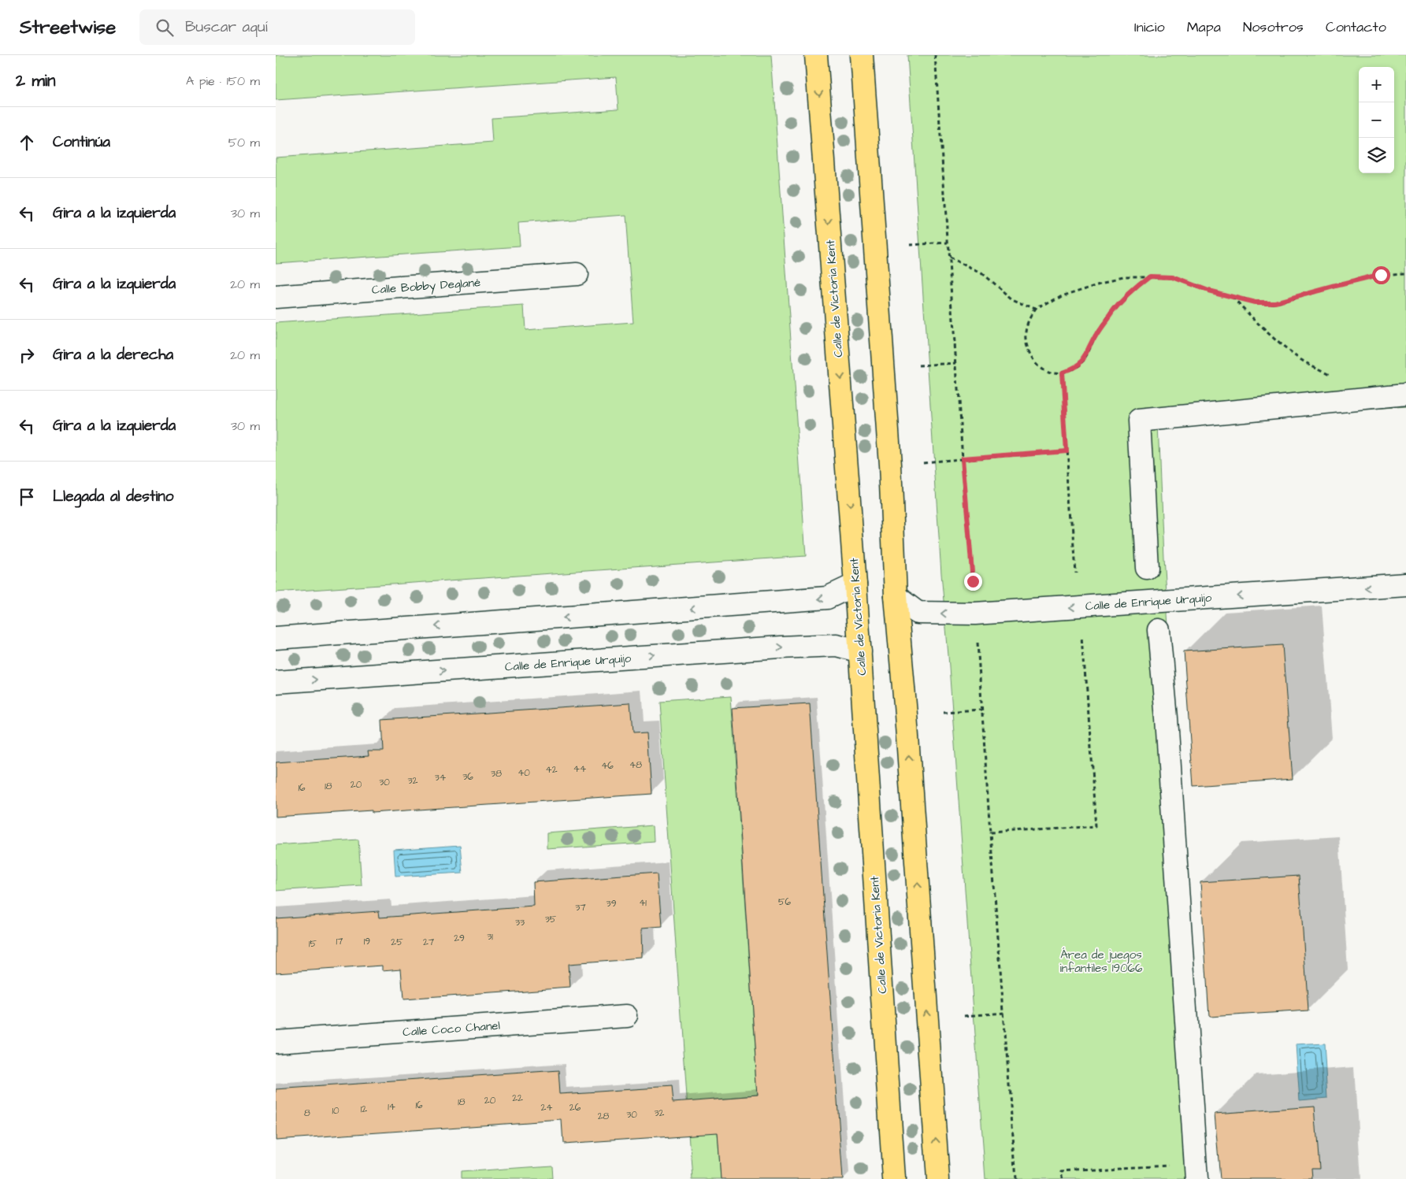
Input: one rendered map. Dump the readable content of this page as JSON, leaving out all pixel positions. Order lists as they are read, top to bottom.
{
  "streets": {
    "main road": ["Calle de Victoria Kent"],
    "street": ["Calle Bobby Deglané", "Calle de Enrique Urquijo", "Calle Coco Chanel"]
  },
  "crossings": [
    ["Calle de Victoria Kent", "Calle de Enrique Urquijo"]
  ],
  "parks": ["Área de juegos infantiles 19066"],
  "house_numbers": [
    "48",
    "46",
    "44",
    "42",
    "40",
    "38",
    "36",
    "34",
    "32",
    "30",
    "20",
    "18",
    "16",
    "56",
    "41",
    "39",
    "37",
    "35",
    "33",
    "31",
    "29",
    "17",
    "19",
    "25",
    "27",
    "15",
    "22",
    "20",
    "18",
    "16",
    "14",
    "24",
    "26",
    "12",
    "10",
    "8",
    "32",
    "30",
    "28"
  ],
  "page": {
    "header": "Streetwise",
    "search": "Buscar aquí",
    "nav": [
      "Inicio",
      "Mapa",
      "Nosotros",
      "Contacto"
    ],
    "heading": ["2 min", "A pie · 150 m"],
    "map_buttons": ["+", "−"],
    "list": [
      ["Continúa", "50 m"],
      ["Gira a la izquierda", "30 m"],
      ["Gira a la izquierda", "20 m"],
      ["Gira a la derecha", "20 m"],
      ["Gira a la izquierda", "30 m"],
      "Llegada al destino"
    ]
  }
}
